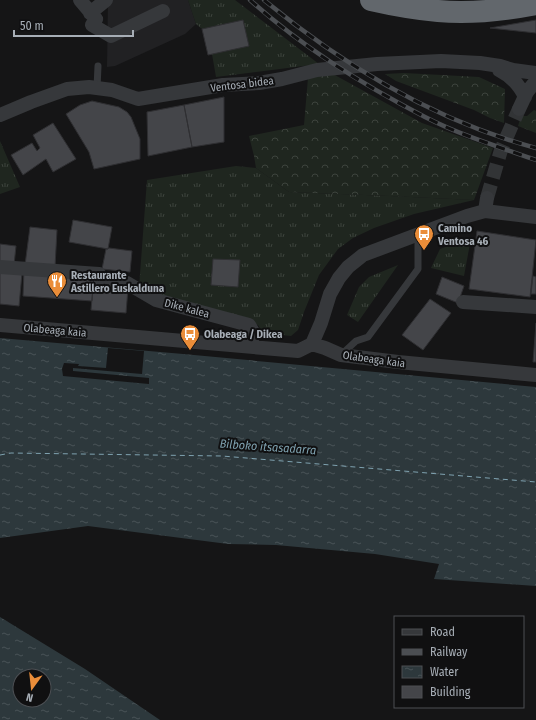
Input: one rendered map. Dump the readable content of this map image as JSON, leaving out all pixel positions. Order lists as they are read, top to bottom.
{
  "streets": {
    "street": ["Ventosa bidea", "Dike kalea", "Olabeaga kaia"]
  },
  "water": ["Bilboko itsasadarra"],
  "places": {
    "bus stop": ["Camino Ventosa 46", "Olabeaga / Dikea"],
    "restaurant": ["Restaurante Astillero Euskalduna"]
  },
  "legend": [
    "Road",
    "Railway",
    "Water",
    "Building"
  ],
  "scale_bar": "50 m",
  "north": "bottom"
}
